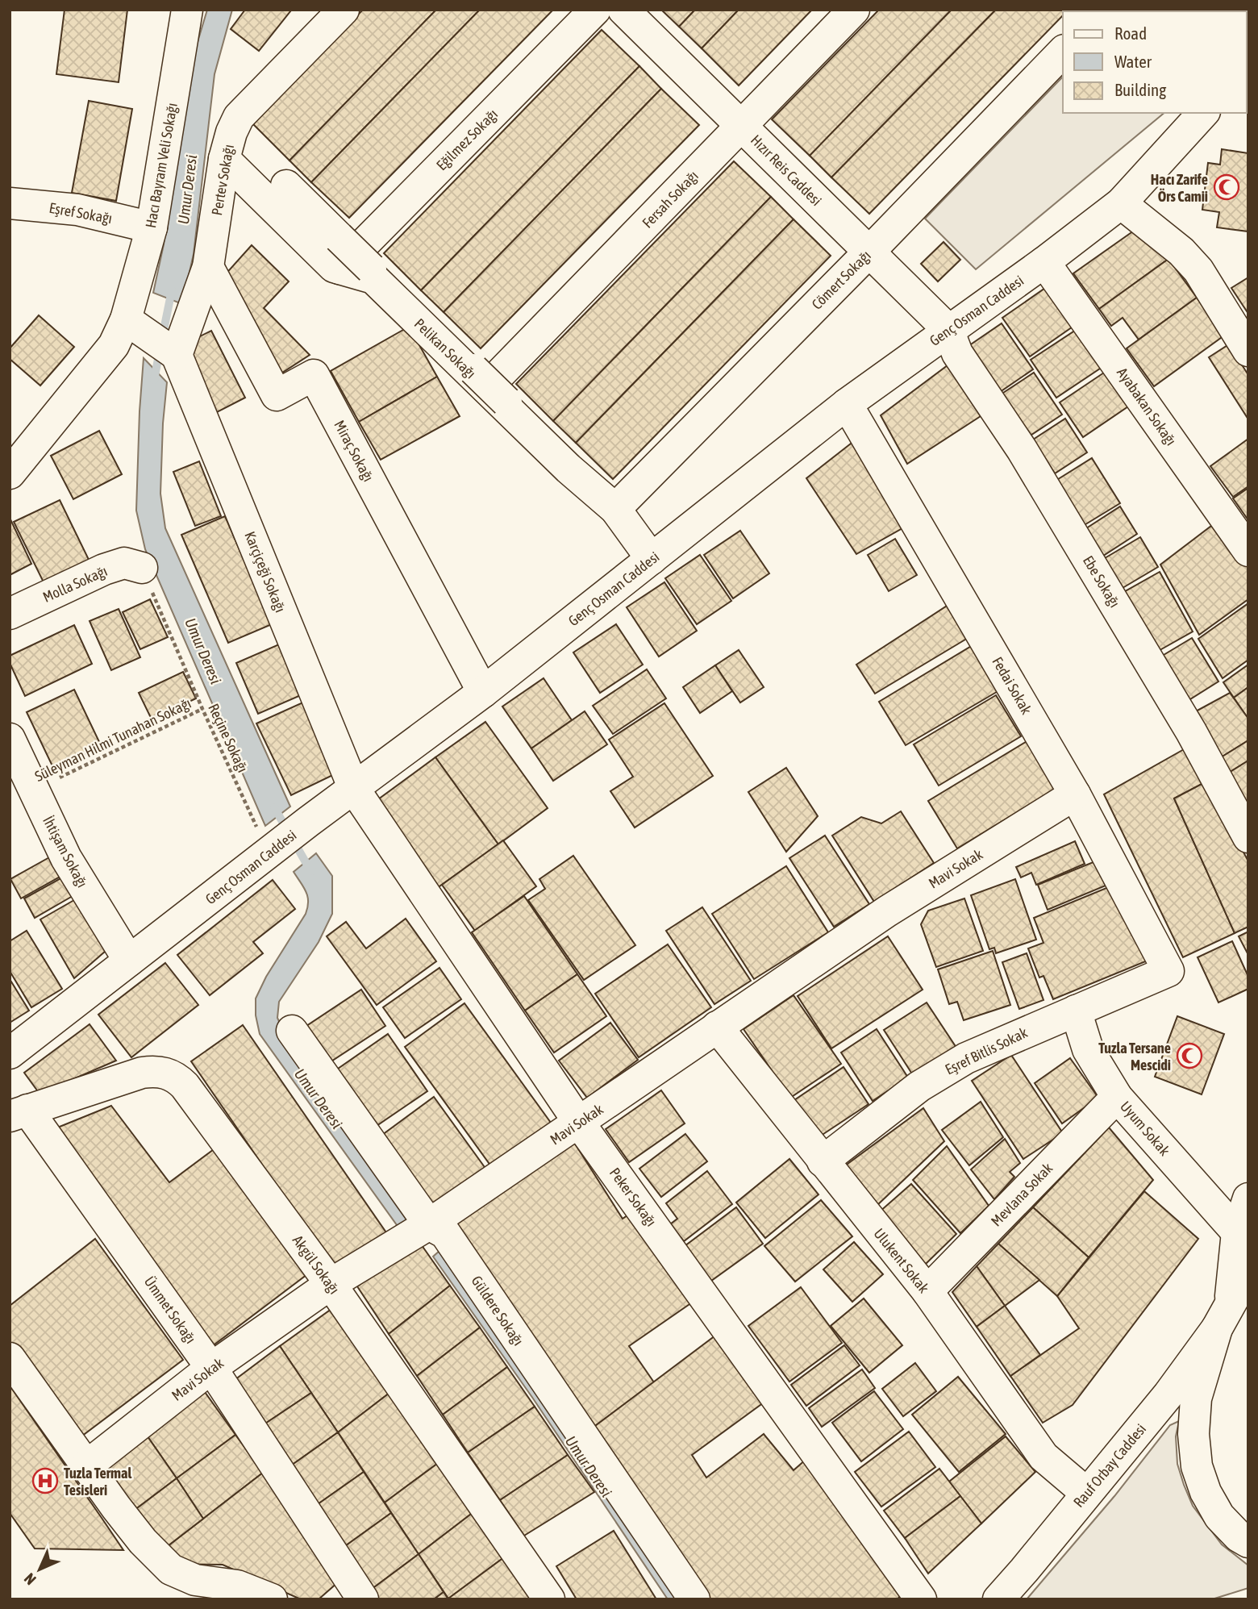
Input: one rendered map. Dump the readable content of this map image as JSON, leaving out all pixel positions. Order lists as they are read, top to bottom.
{
  "streets": {
    "street": [
      "Eğilmez Sokağı",
      "Hacı Bayram Veli Sokağı",
      "Hızır Reis Caddesi",
      "Pertev Sokağı",
      "Fersah Sokağı",
      "Eşref Sokağı",
      "Cömert Sokağı",
      "Genç Osman Caddesi",
      "Pelikan Sokağı",
      "Ayabakan Sokağı",
      "Miraç Sokağı",
      "Karçiçeği Sokağı",
      "Ebe Sokağı",
      "Molla Sokağı",
      "Fedai Sokak",
      "İhtişam Sokağı",
      "Mavi Sokak",
      "Eşref Bitlis Sokak",
      "Uyum Sokak",
      "Mevlana Sokak",
      "Peker Sokağı",
      "Ulukent Sokak",
      "Akgül Sokağı",
      "Ümmet Sokağı",
      "Güldere Sokağı",
      "Rauf Orbay Caddesi"
    ],
    "path": ["Reçine Sokağı", "Süleyman Hilmi Tunahan Sokağı"]
  },
  "crossings": [
    ["Eğilmez Sokağı", "Pelikan Sokağı"],
    ["Hacı Bayram Veli Sokağı", "Eşref Sokağı"],
    ["Hızır Reis Caddesi", "Fersah Sokağı"],
    ["Hızır Reis Caddesi", "Cömert Sokağı"],
    ["Hızır Reis Caddesi", "Genç Osman Caddesi"],
    ["Hızır Reis Caddesi", "Ebe Sokağı"],
    ["Pertev Sokağı", "Pelikan Sokağı"],
    ["Pertev Sokağı", "Miraç Sokağı"],
    ["Pertev Sokağı", "Karçiçeği Sokağı"],
    ["Fersah Sokağı", "Pelikan Sokağı"],
    ["Cömert Sokağı", "Pelikan Sokağı"],
    ["Genç Osman Caddesi", "Pelikan Sokağı"],
    ["Genç Osman Caddesi", "Ayabakan Sokağı"],
    ["Genç Osman Caddesi", "Miraç Sokağı"],
    ["Genç Osman Caddesi", "Karçiçeği Sokağı"],
    ["Genç Osman Caddesi", "Ebe Sokağı"],
    ["Genç Osman Caddesi", "Fedai Sokak"],
    ["Genç Osman Caddesi", "Reçine Sokağı"],
    ["Genç Osman Caddesi", "İhtişam Sokağı"],
    ["Genç Osman Caddesi", "Peker Sokağı"],
    ["Karçiçeği Sokağı", "Peker Sokağı"],
    ["Molla Sokağı", "Reçine Sokağı"],
    ["Fedai Sokak", "Mavi Sokak"],
    ["Fedai Sokak", "Eşref Bitlis Sokak"],
    ["Reçine Sokağı", "Süleyman Hilmi Tunahan Sokağı"],
    ["Süleyman Hilmi Tunahan Sokağı", "İhtişam Sokağı"],
    ["Mavi Sokak", "Peker Sokağı"],
    ["Mavi Sokak", "Ulukent Sokak"],
    ["Mavi Sokak", "Akgül Sokağı"],
    ["Mavi Sokak", "Ümmet Sokağı"],
    ["Mavi Sokak", "Güldere Sokağı"],
    ["Eşref Bitlis Sokak", "Uyum Sokak"],
    ["Eşref Bitlis Sokak", "Ulukent Sokak"],
    ["Uyum Sokak", "Mevlana Sokak"],
    ["Uyum Sokak", "Rauf Orbay Caddesi"],
    ["Mevlana Sokak", "Ulukent Sokak"],
    ["Ulukent Sokak", "Rauf Orbay Caddesi"],
    ["Akgül Sokağı", "Ümmet Sokağı"]
  ],
  "water": ["Umur Deresi"],
  "places": {
    "mosque": ["Hacı Zarife Örs Camii", "Tuzla Tersane Mescidi"],
    "hospital": ["Tuzla Termal Tesisleri"]
  },
  "legend": ["Road", "Water", "Building"],
  "north": "bottom left"
}
